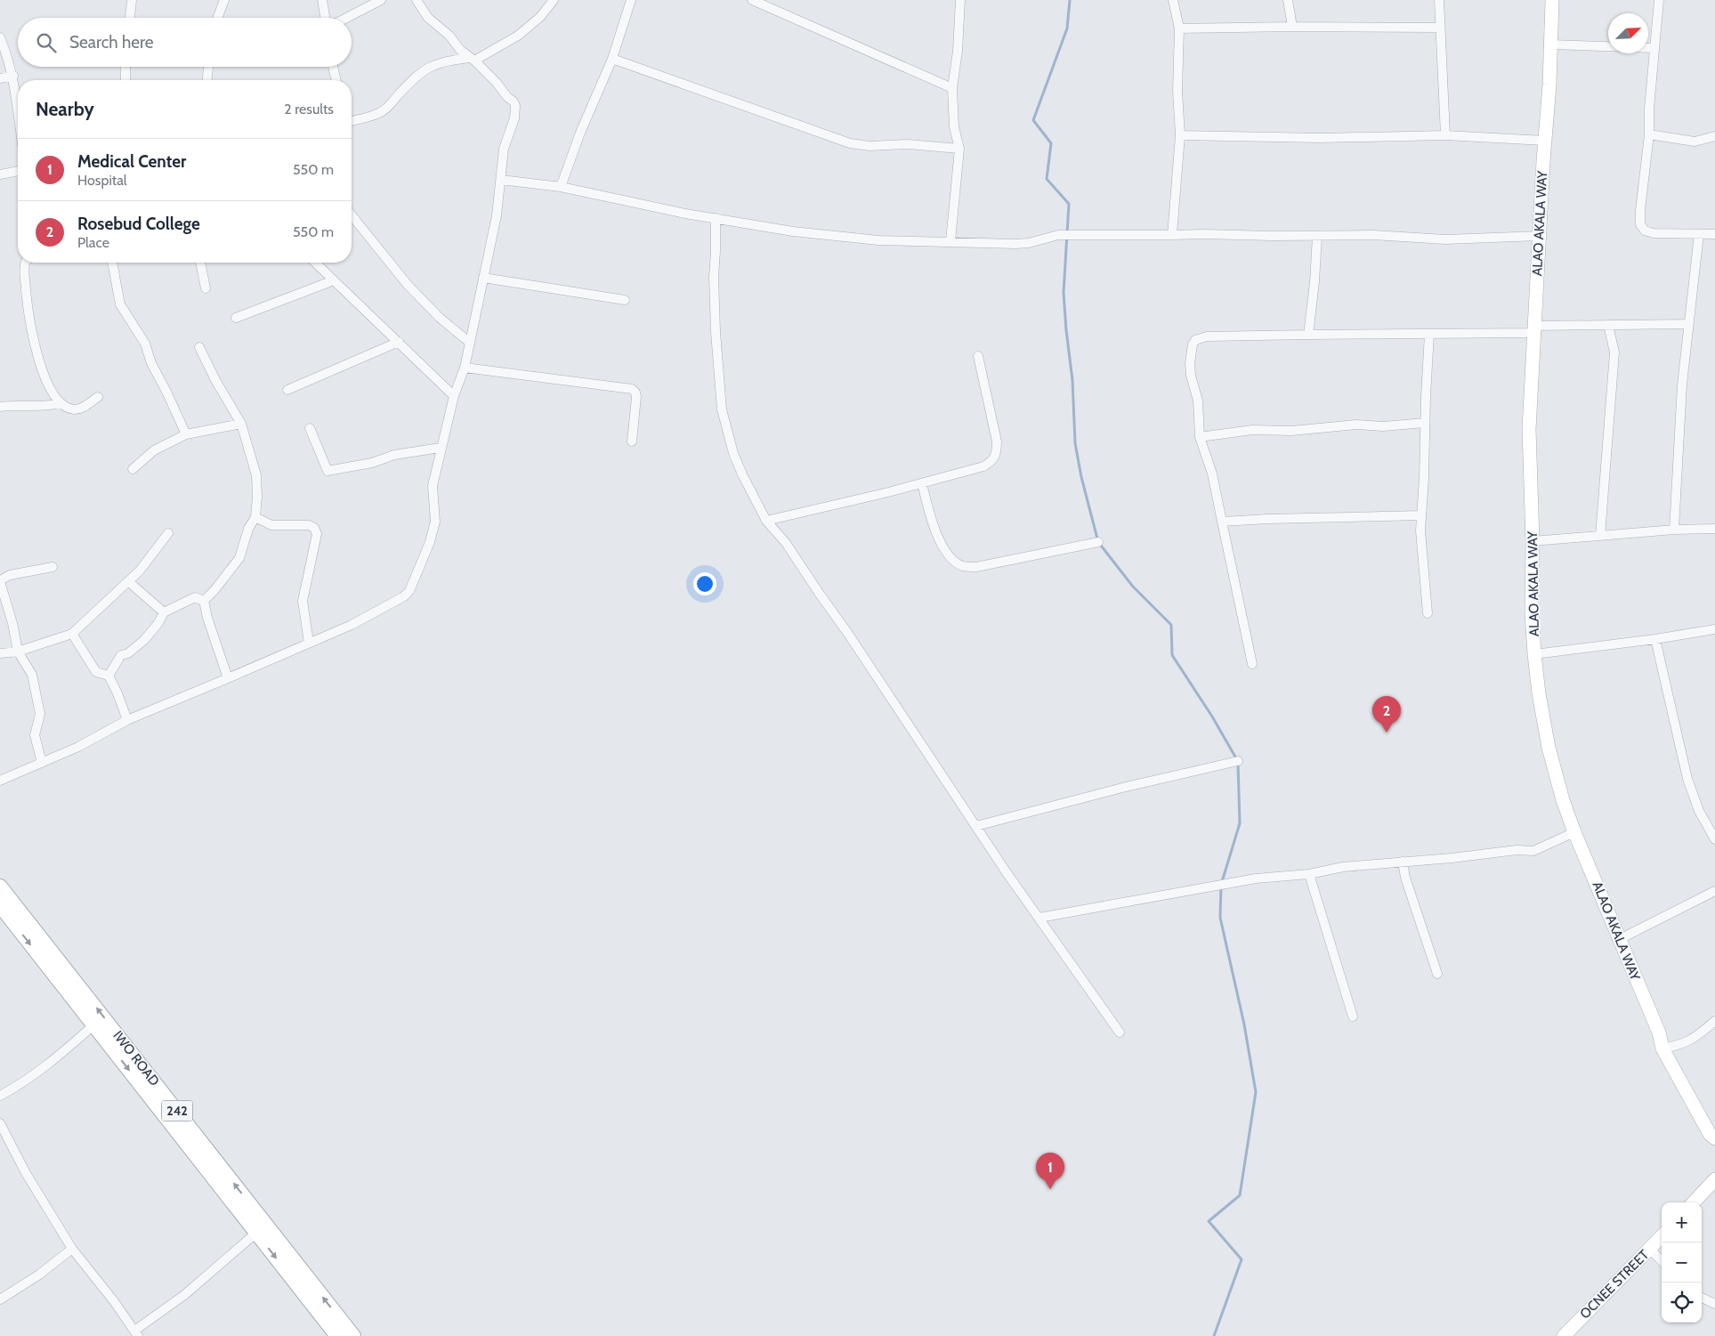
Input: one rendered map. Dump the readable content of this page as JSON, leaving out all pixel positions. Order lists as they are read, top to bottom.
{
  "streets": {
    "main road": ["IWO ROAD", "242"],
    "street": ["ALAO AKALA WAY", "OCNEE STREET"]
  },
  "north": "top right",
  "page": {
    "search": "Search here",
    "heading": ["Nearby", "2 results"],
    "list": [
      {
        "mark": "1",
        "name": "Medical Center",
        "note": "Hospital",
        "value": "550 m"
      },
      {
        "mark": "2",
        "name": "Rosebud College",
        "note": "Place",
        "value": "550 m"
      }
    ],
    "pins": ["2", "1"],
    "map_buttons": ["+", "−"]
  }
}
